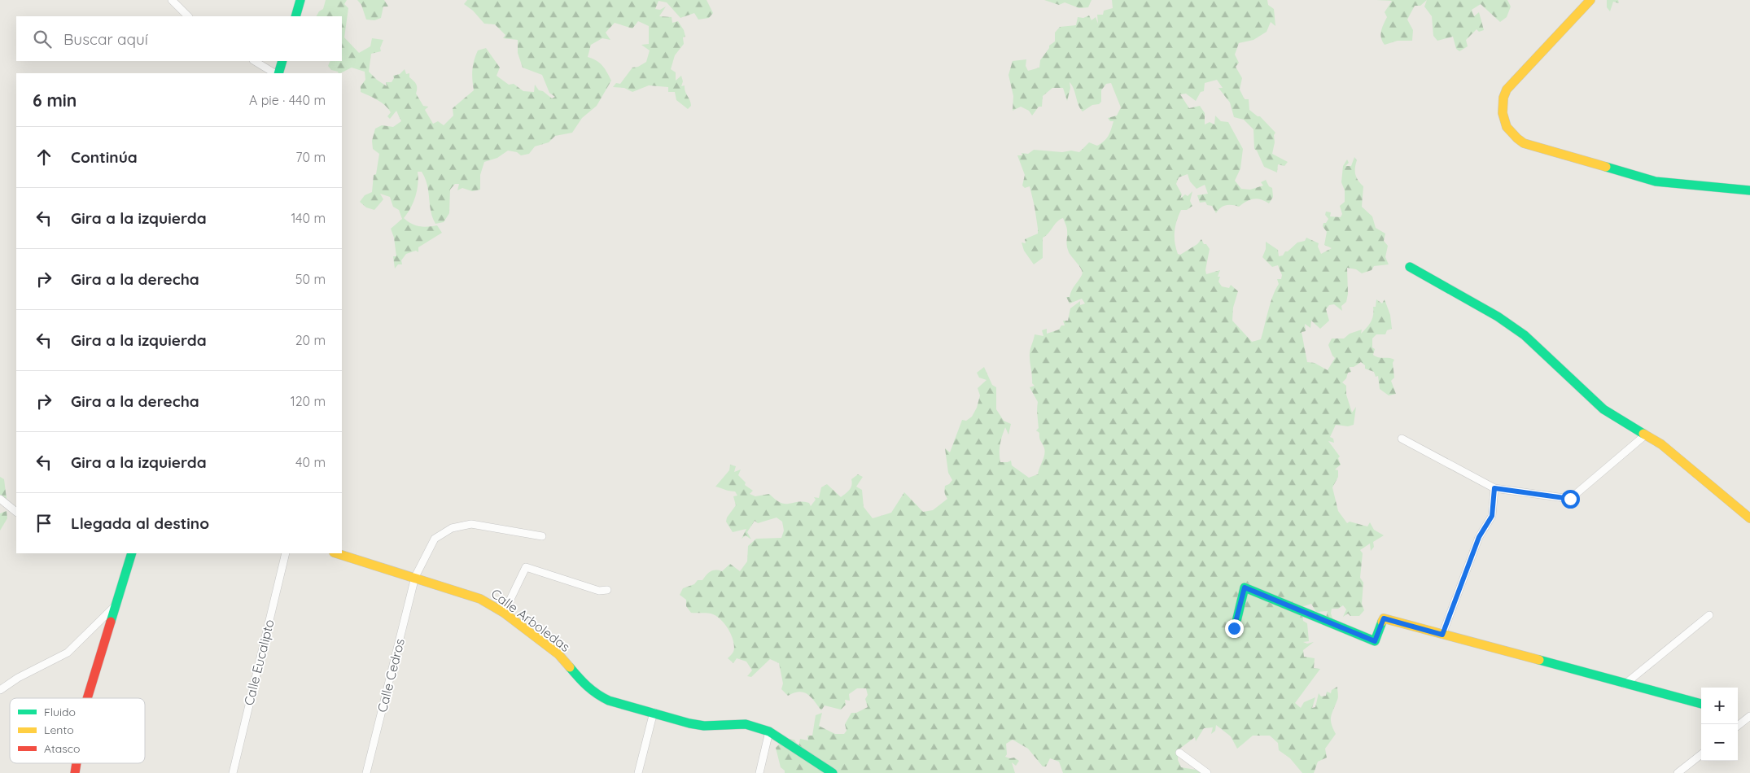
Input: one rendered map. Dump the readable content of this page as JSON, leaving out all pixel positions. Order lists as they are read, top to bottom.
{
  "streets": {
    "street": ["Calle Arboledas", "Calle Eucalipto", "Calle Cedros"]
  },
  "crossings": [
    ["Calle Arboledas", "Calle Cedros"]
  ],
  "legend": ["Fluido", "Lento", "Atasco"],
  "page": {
    "search": "Buscar aquí",
    "heading": ["6 min", "A pie · 440 m"],
    "list": [
      ["Continúa", "70 m"],
      ["Gira a la izquierda", "140 m"],
      ["Gira a la derecha", "50 m"],
      ["Gira a la izquierda", "20 m"],
      ["Gira a la derecha", "120 m"],
      ["Gira a la izquierda", "40 m"],
      "Llegada al destino"
    ],
    "map_buttons": ["+", "−"]
  }
}
